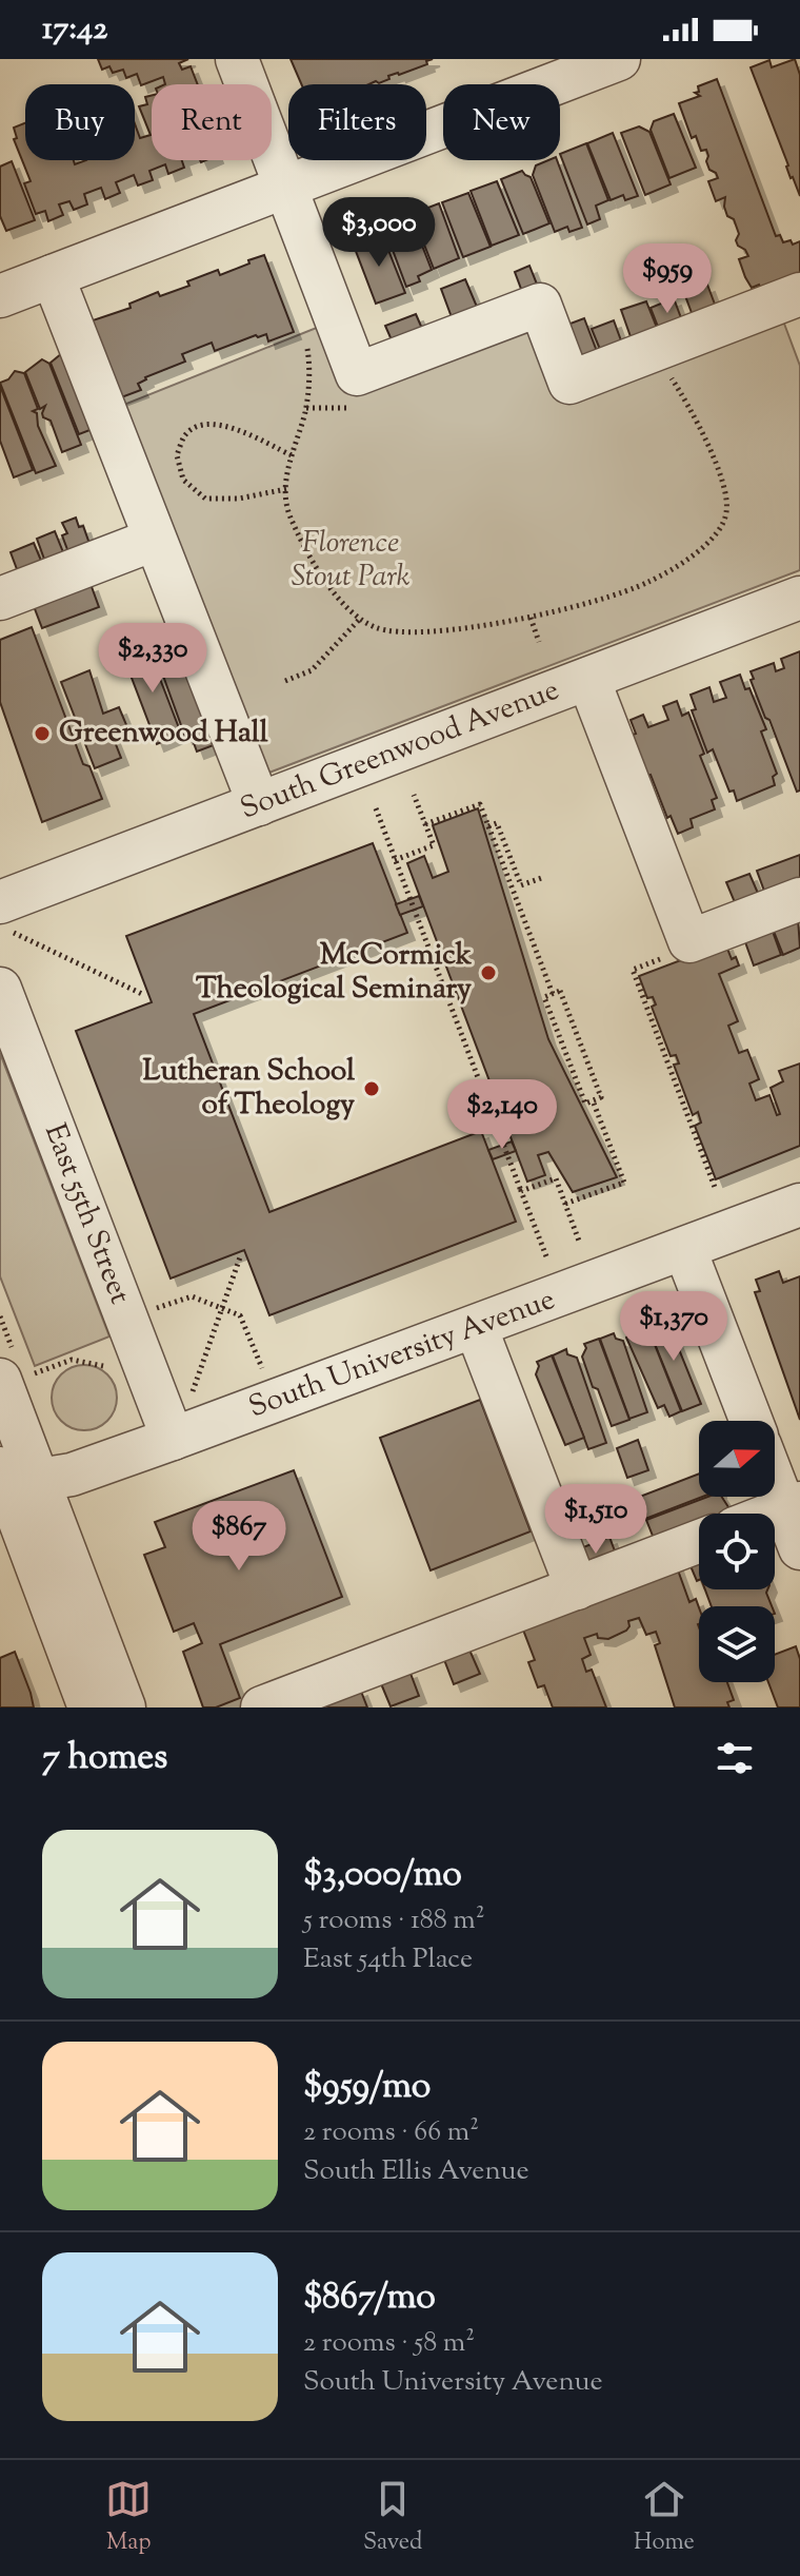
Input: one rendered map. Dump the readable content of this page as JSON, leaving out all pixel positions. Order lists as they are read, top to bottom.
{
  "streets": {
    "street": ["South Greenwood Avenue", "East 55th Street", "South University Avenue"]
  },
  "crossings": [
    ["East 55th Street", "South University Avenue"]
  ],
  "parks": ["Florence Stout Park"],
  "places": ["Greenwood Hall", "McCormick Theological Seminary", "Lutheran School of Theology"],
  "north": "right",
  "page": {
    "status": "17:42",
    "chip": [
      "Buy",
      "Rent",
      "Filters",
      "New"
    ],
    "price": [
      "$3,000",
      "$959",
      "$2,330",
      "$2,140",
      "$1,370",
      "$1,510",
      "$867"
    ],
    "heading": "7 homes",
    "list": [
      {
        "name": "$3,000/mo",
        "note": "5 rooms · 188 m² · East 54th Place"
      },
      {
        "name": "$959/mo",
        "note": "2 rooms · 66 m² · South Ellis Avenue"
      },
      {
        "name": "$867/mo",
        "note": "2 rooms · 58 m² · South University Avenue"
      }
    ],
    "tabs": ["Map", "Saved", "Home"]
  }
}
